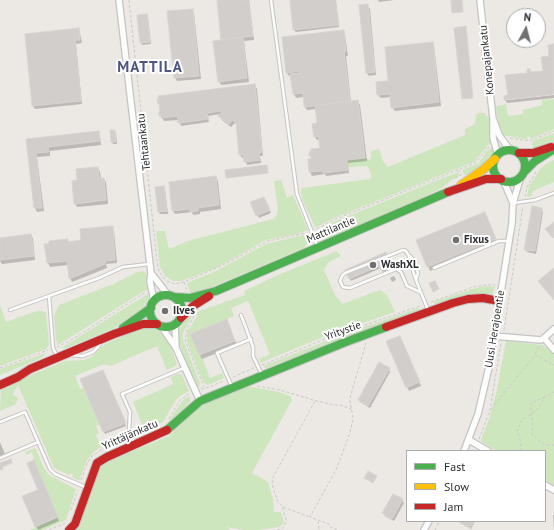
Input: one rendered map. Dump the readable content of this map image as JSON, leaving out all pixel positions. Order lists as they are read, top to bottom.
{
  "streets": {
    "street": [
      "Konepajankatu",
      "Tehtaankatu",
      "Mattilantie",
      "Uusi Herajoentie",
      "Yritystie",
      "Yrittäjänkatu"
    ]
  },
  "crossings": [
    ["Konepajankatu", "Mattilantie"],
    ["Konepajankatu", "Uusi Herajoentie"],
    ["Tehtaankatu", "Mattilantie"],
    ["Mattilantie", "Uusi Herajoentie"],
    ["Uusi Herajoentie", "Yritystie"],
    ["Yritystie", "Yrittäjänkatu"]
  ],
  "districts": ["MATTILA"],
  "places": ["Fixus", "WashXL", "Ilves"],
  "legend": ["Fast", "Slow", "Jam"],
  "north": "top"
}
